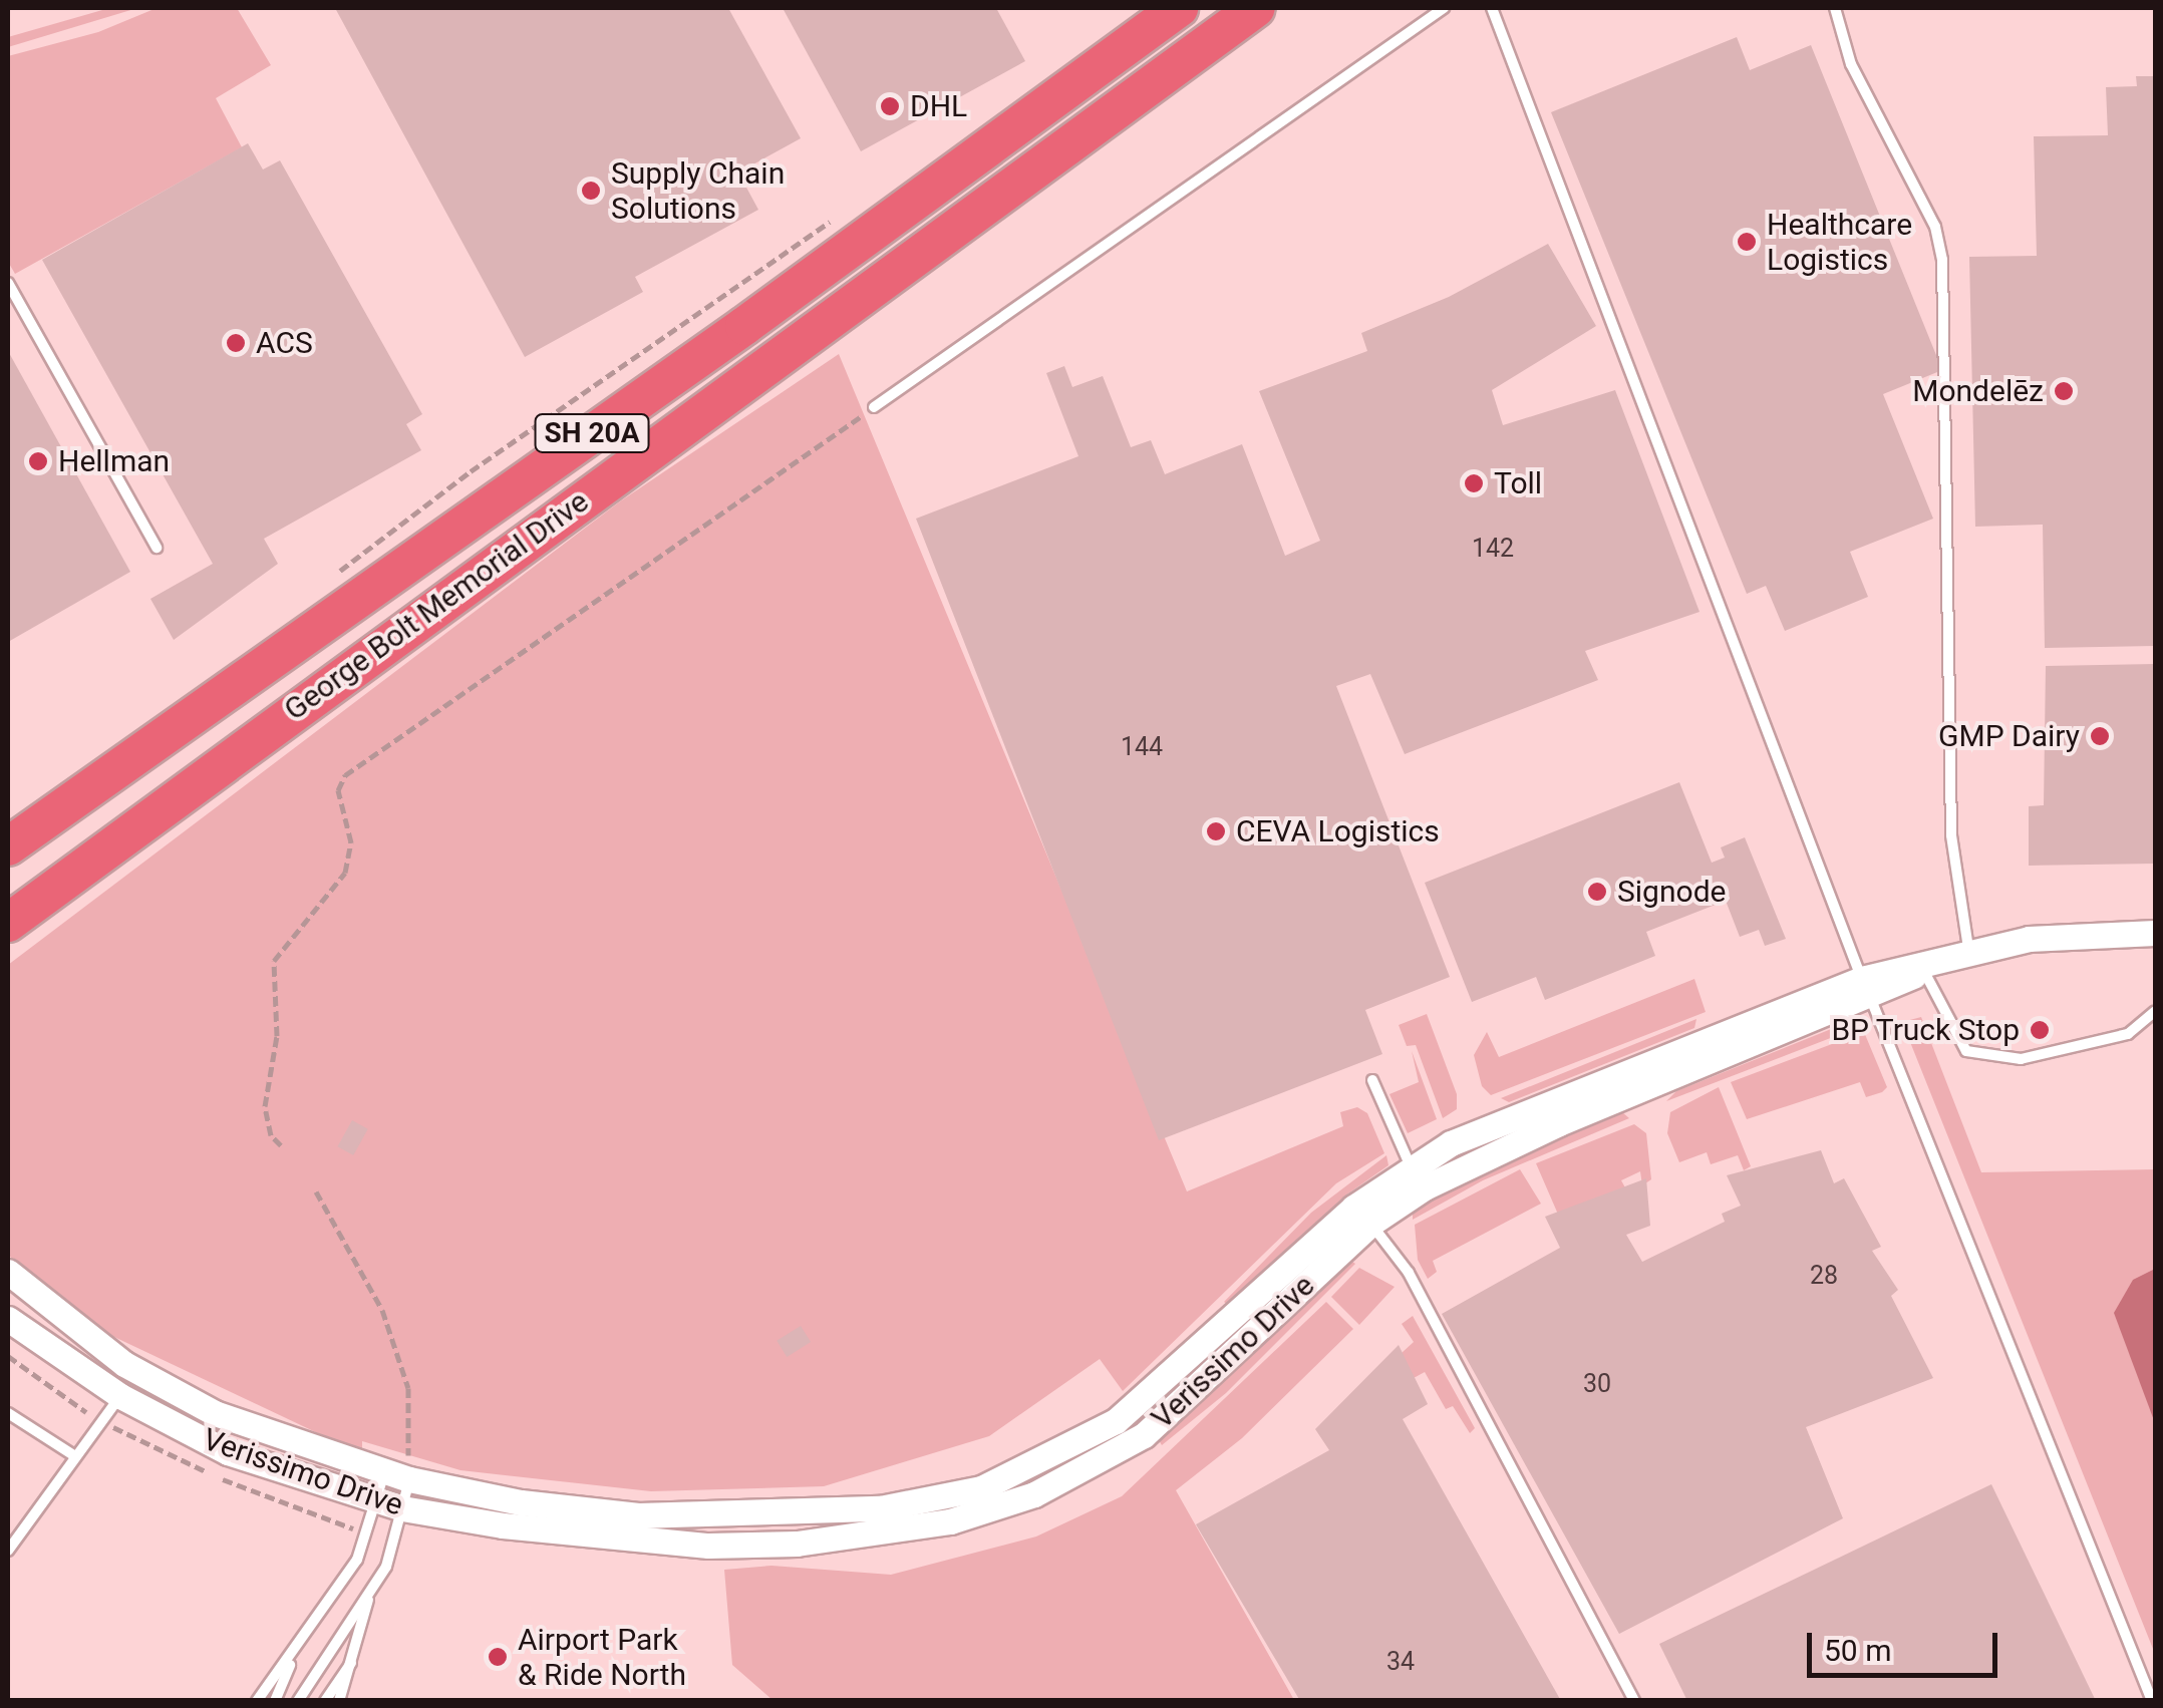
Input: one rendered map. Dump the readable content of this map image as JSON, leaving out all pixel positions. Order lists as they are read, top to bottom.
{
  "streets": {
    "highway": ["SH 20A", "George Bolt Memorial Drive"],
    "street": ["Verissimo Drive"]
  },
  "places": [
    "DHL",
    "Supply Chain Solutions",
    "Healthcare Logistics",
    "ACS",
    "Mondelēz",
    "Hellman",
    "Toll",
    "GMP Dairy",
    "CEVA Logistics",
    "Signode",
    "BP Truck Stop",
    "Airport Park & Ride North"
  ],
  "house_numbers": [
    "142",
    "144",
    "28",
    "30",
    "34"
  ],
  "scale_bar": "50 m"
}
